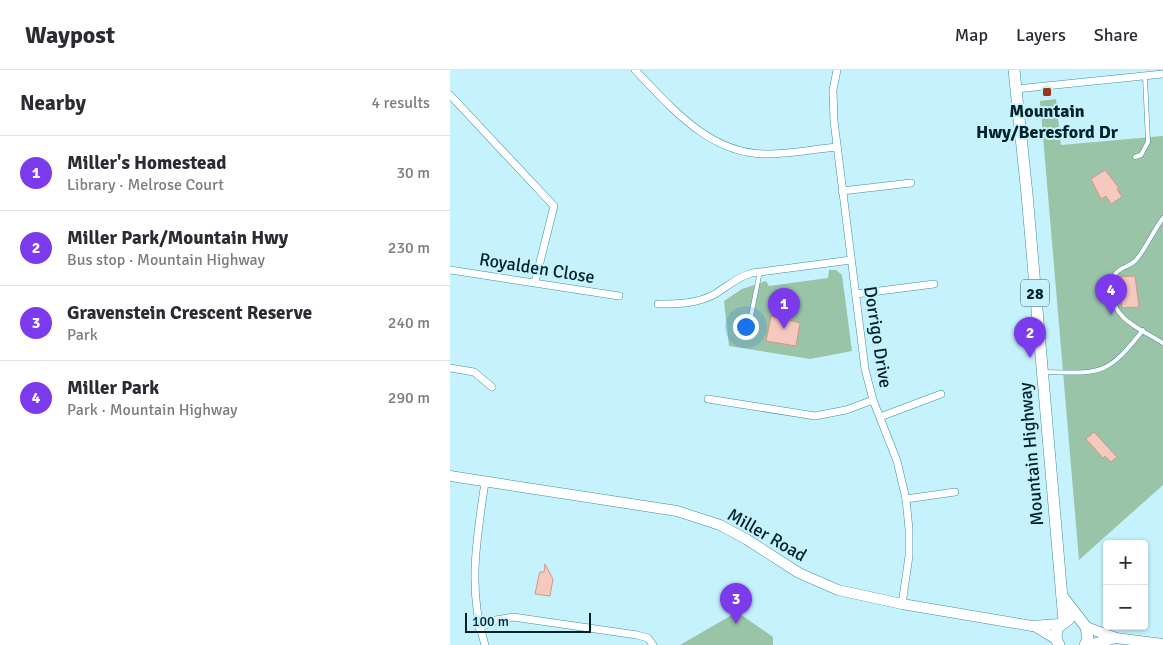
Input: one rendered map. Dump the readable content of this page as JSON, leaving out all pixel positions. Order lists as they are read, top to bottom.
{
  "streets": {
    "main road": ["28", "Mountain Highway", "Miller Road"],
    "street": ["Royalden Close", "Dorrigo Drive"]
  },
  "crossings": [
    ["28", "Mountain Highway"],
    ["28", "Miller Road"],
    ["Dorrigo Drive", "Miller Road"],
    ["Mountain Highway", "Miller Road"]
  ],
  "places": {
    "transit": ["Mountain Hwy/Beresford Dr"]
  },
  "scale_bar": "100 m",
  "page": {
    "header": "Waypost",
    "nav": ["Map", "Layers", "Share"],
    "heading": ["Nearby", "4 results"],
    "list": [
      {
        "mark": "1",
        "name": "Miller's Homestead",
        "note": "Library · Melrose Court",
        "value": "30 m"
      },
      {
        "mark": "2",
        "name": "Miller Park/Mountain Hwy",
        "note": "Bus stop · Mountain Highway",
        "value": "230 m"
      },
      {
        "mark": "3",
        "name": "Gravenstein Crescent Reserve",
        "note": "Park",
        "value": "240 m"
      },
      {
        "mark": "4",
        "name": "Miller Park",
        "note": "Park · Mountain Highway",
        "value": "290 m"
      }
    ],
    "pins": [
      "4",
      "1",
      "2",
      "3"
    ],
    "map_buttons": ["+", "−"],
    "scale": "100 m"
  }
}
